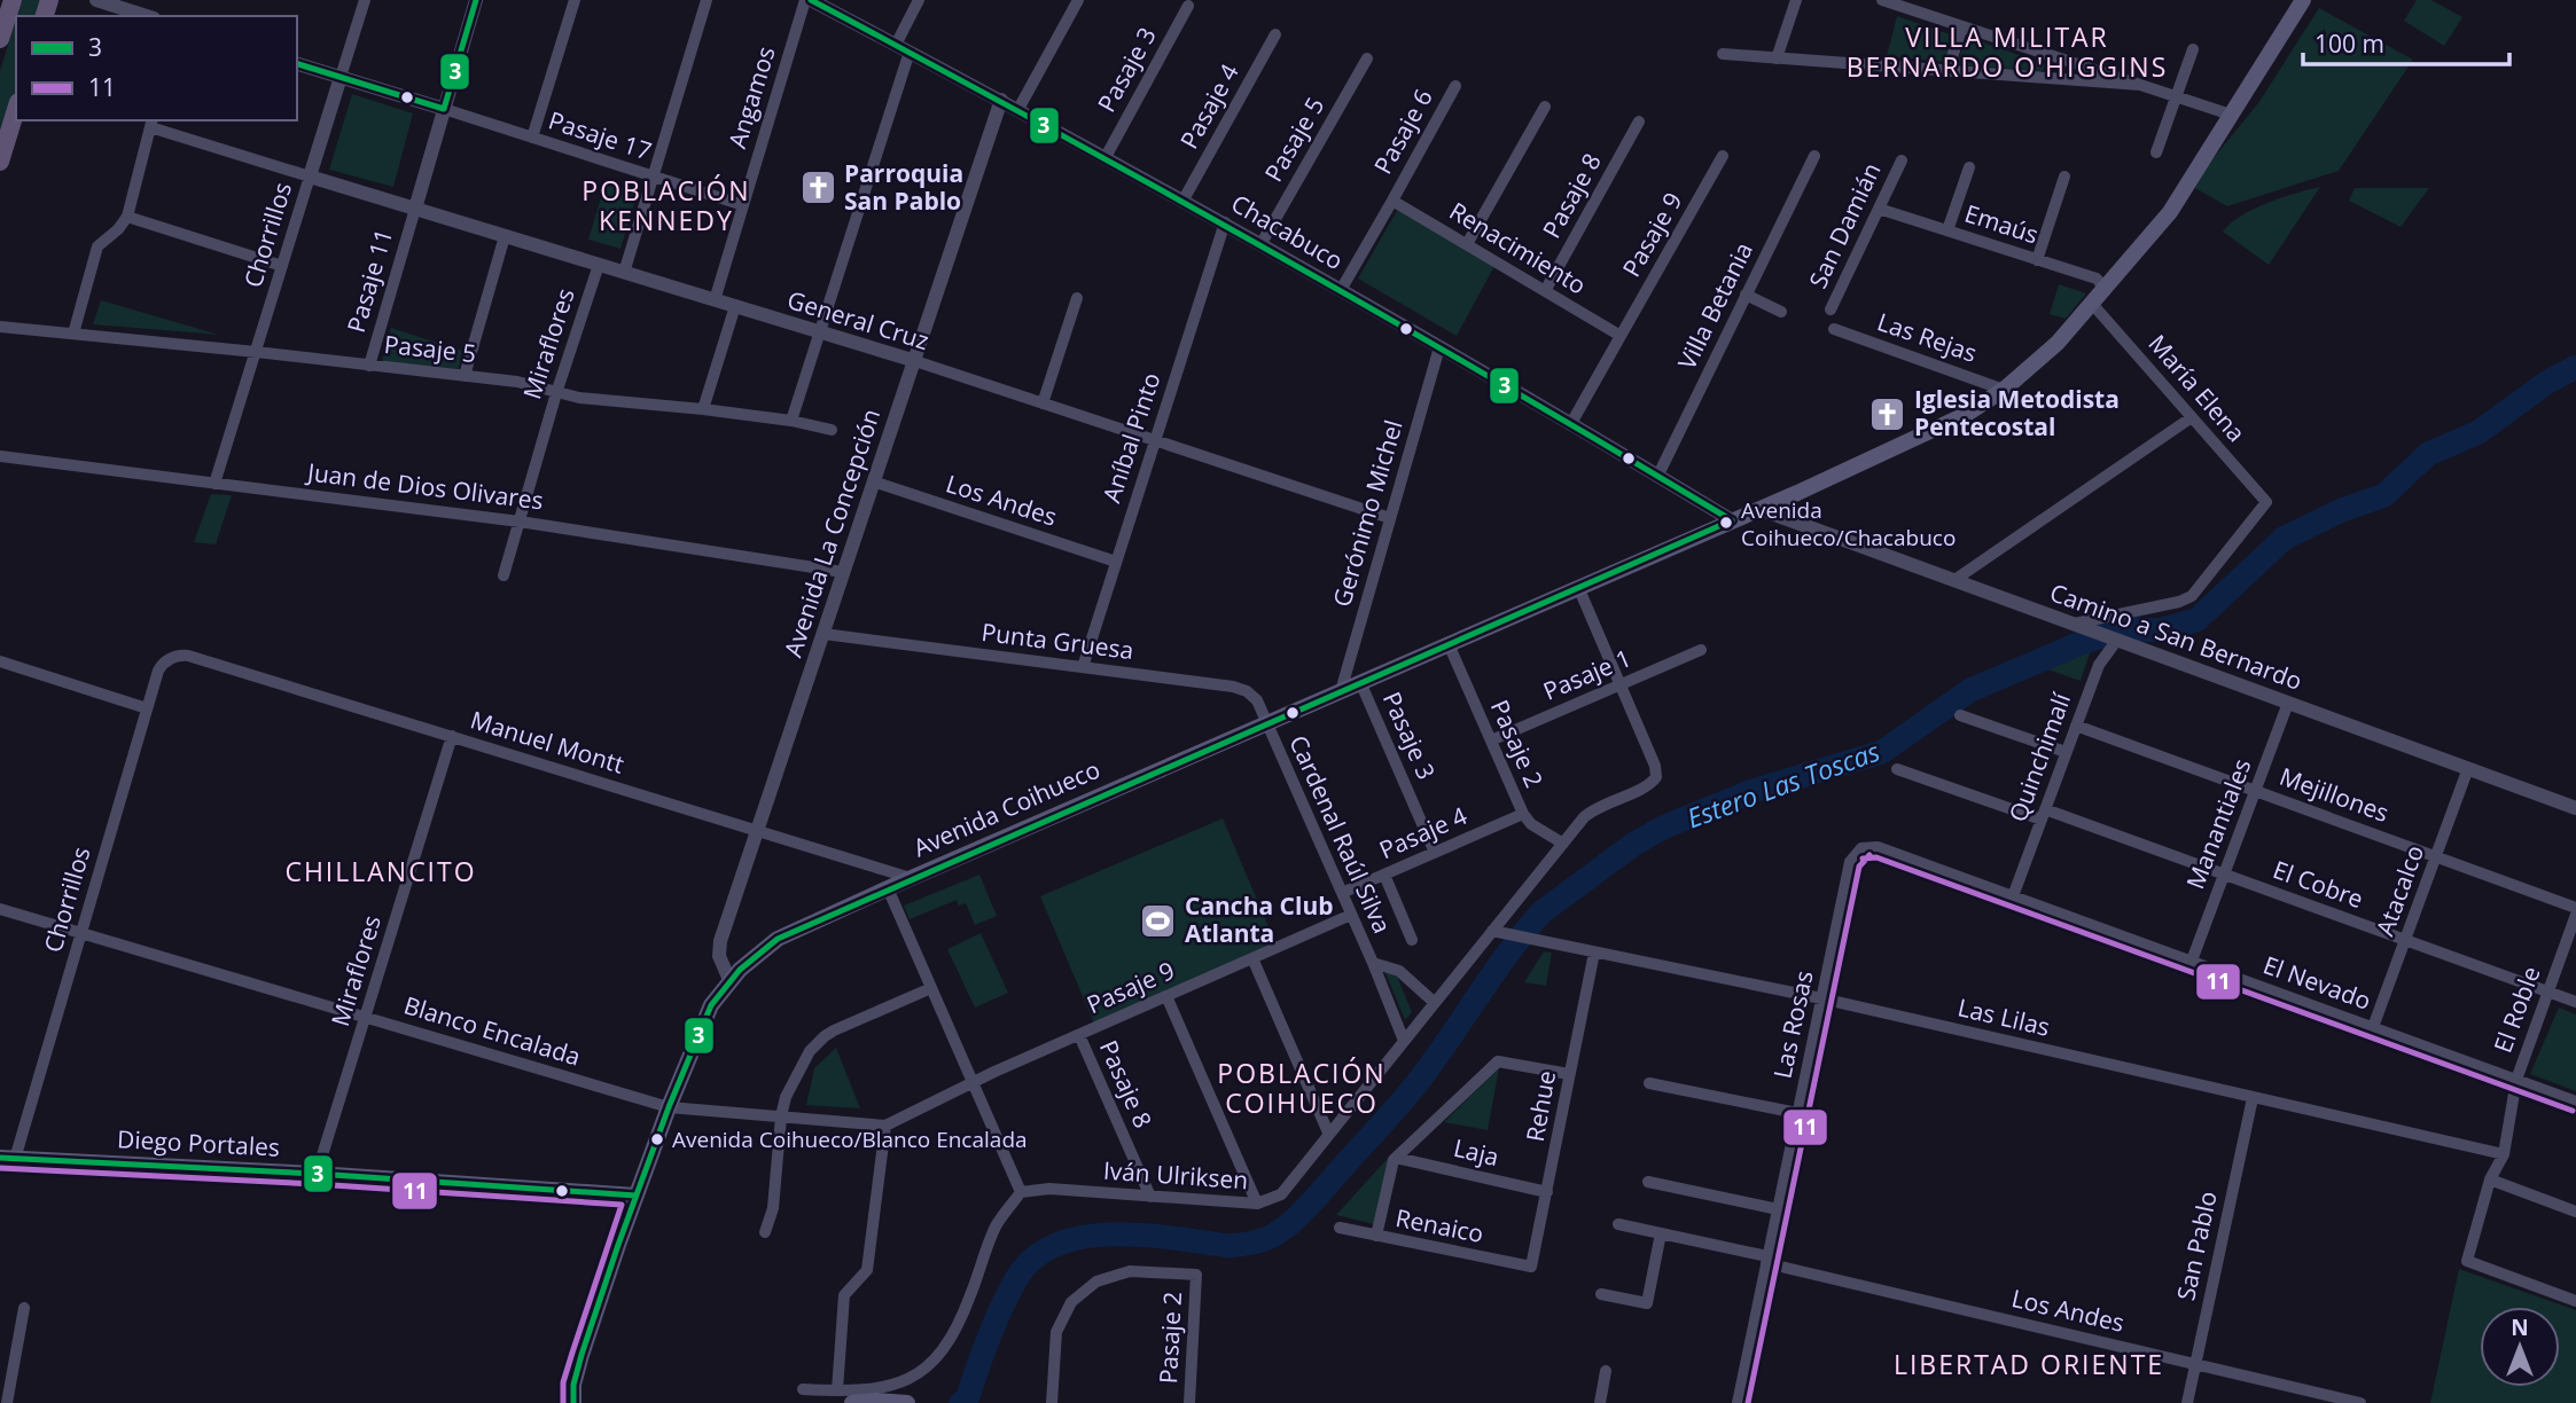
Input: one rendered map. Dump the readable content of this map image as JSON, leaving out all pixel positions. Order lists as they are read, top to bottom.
{
  "streets": {
    "main road": ["Avenida Coihueco", "Diego Portales"],
    "street": [
      "Pasaje 3",
      "Angamos",
      "Pasaje 4",
      "Pasaje 6",
      "Pasaje 17",
      "Pasaje 5",
      "Pasaje 8",
      "Emaús",
      "San Damián",
      "Chacabuco",
      "Chorrillos",
      "Pasaje 9",
      "Renacimiento",
      "Pasaje 11",
      "Villa Betania",
      "General Cruz",
      "Las Rejas",
      "Miraflores",
      "María Elena",
      "Aníbal Pinto",
      "Juan de Dios Olivares",
      "Los Andes",
      "Gerónimo Michel",
      "Avenida La Concepción",
      "Camino a San Bernardo",
      "Punta Gruesa",
      "Pasaje 1",
      "Manuel Montt",
      "Pasaje 2",
      "Quinchimalí",
      "Mejillones",
      "Manantiales",
      "Cardenal Raúl Silva",
      "El Cobre",
      "Atacalco",
      "El Nevado",
      "El Roble",
      "Las Lilas",
      "Las Rosas",
      "Blanco Encalada",
      "Rehue",
      "Laja",
      "Iván Ulriksen",
      "Renaico",
      "San Pablo"
    ]
  },
  "crossings": [
    ["Pasaje 3", "Pasaje 4"],
    ["Pasaje 3", "Chacabuco"],
    ["Pasaje 3", "Avenida Coihueco"],
    ["Angamos", "Pasaje 17"],
    ["Angamos", "Chacabuco"],
    ["Angamos", "General Cruz"],
    ["Pasaje 4", "Chacabuco"],
    ["Pasaje 4", "Pasaje 2"],
    ["Pasaje 4", "Cardenal Raúl Silva"],
    ["Pasaje 6", "Renacimiento"],
    ["Pasaje 5", "Chacabuco"],
    ["Pasaje 5", "Chorrillos"],
    ["Pasaje 5", "Pasaje 11"],
    ["Pasaje 5", "Miraflores"],
    ["Pasaje 8", "Pasaje 9"],
    ["Pasaje 8", "Renacimiento"],
    ["Pasaje 8", "Iván Ulriksen"],
    ["Emaús", "San Damián"],
    ["Emaús", "Avenida Coihueco"],
    ["Chacabuco", "Villa Betania"],
    ["Chacabuco", "Aníbal Pinto"],
    ["Chacabuco", "Gerónimo Michel"],
    ["Chacabuco", "Avenida La Concepción"],
    ["Chacabuco", "Avenida Coihueco"],
    ["Chorrillos", "General Cruz"],
    ["Chorrillos", "Juan de Dios Olivares"],
    ["Chorrillos", "Manuel Montt"],
    ["Chorrillos", "Blanco Encalada"],
    ["Chorrillos", "Diego Portales"],
    ["Pasaje 9", "Renacimiento"],
    ["Pasaje 9", "Cardenal Raúl Silva"],
    ["Pasaje 11", "General Cruz"],
    ["General Cruz", "Miraflores"],
    ["General Cruz", "Aníbal Pinto"],
    ["General Cruz", "Gerónimo Michel"],
    ["General Cruz", "Avenida La Concepción"],
    ["Las Rejas", "Avenida Coihueco"],
    ["Miraflores", "Juan de Dios Olivares"],
    ["Miraflores", "Manuel Montt"],
    ["Miraflores", "Blanco Encalada"],
    ["Miraflores", "Diego Portales"],
    ["María Elena", "Camino a San Bernardo"],
    ["María Elena", "Avenida Coihueco"],
    ["Aníbal Pinto", "Los Andes"],
    ["Aníbal Pinto", "Punta Gruesa"],
    ["Juan de Dios Olivares", "Avenida La Concepción"],
    ["Los Andes", "Avenida La Concepción"],
    ["Los Andes", "Las Rosas"],
    ["Los Andes", "San Pablo"],
    ["Gerónimo Michel", "Avenida Coihueco"],
    ["Avenida La Concepción", "Punta Gruesa"],
    ["Avenida La Concepción", "Manuel Montt"],
    ["Avenida La Concepción", "Avenida Coihueco"],
    ["Camino a San Bernardo", "Quinchimalí"],
    ["Camino a San Bernardo", "Avenida Coihueco"],
    ["Camino a San Bernardo", "Manantiales"],
    ["Camino a San Bernardo", "Atacalco"],
    ["Punta Gruesa", "Avenida Coihueco"],
    ["Punta Gruesa", "Cardenal Raúl Silva"],
    ["Pasaje 1", "Pasaje 2"],
    ["Pasaje 1", "Iván Ulriksen"],
    ["Manuel Montt", "Avenida Coihueco"],
    ["Pasaje 2", "Avenida Coihueco"],
    ["Pasaje 2", "Iván Ulriksen"],
    ["Quinchimalí", "Mejillones"],
    ["Quinchimalí", "El Cobre"],
    ["Quinchimalí", "El Nevado"],
    ["Mejillones", "Manantiales"],
    ["Mejillones", "Atacalco"],
    ["Avenida Coihueco", "Cardenal Raúl Silva"],
    ["Avenida Coihueco", "Blanco Encalada"],
    ["Avenida Coihueco", "Diego Portales"],
    ["Manantiales", "El Cobre"],
    ["Manantiales", "El Nevado"],
    ["Cardenal Raúl Silva", "Iván Ulriksen"],
    ["El Cobre", "Atacalco"],
    ["El Cobre", "El Roble"],
    ["Atacalco", "El Nevado"],
    ["El Nevado", "El Roble"],
    ["El Nevado", "Las Rosas"],
    ["El Roble", "Las Lilas"],
    ["Las Lilas", "Las Rosas"],
    ["Las Lilas", "Rehue"],
    ["Las Lilas", "Iván Ulriksen"],
    ["Las Lilas", "San Pablo"],
    ["Rehue", "Laja"],
    ["Rehue", "Renaico"]
  ],
  "districts": [
    "VILLA MILITAR BERNARDO O'HIGGINS",
    "POBLACIÓN KENNEDY",
    "CHILLANCITO",
    "POBLACIÓN COIHUECO",
    "LIBERTAD ORIENTE"
  ],
  "water": ["Estero Las Toscas"],
  "places": {
    "church": ["Parroquia San Pablo", "Iglesia Metodista Pentecostal"],
    "other": ["Avenida Coihueco/Chacabuco", "Avenida Coihueco/Blanco Encalada"],
    "sports": ["Cancha Club Atlanta"]
  },
  "lines": ["transit line 3", "transit line 11"],
  "legend": ["3", "11"],
  "scale_bar": "100 m",
  "north": "top"
}
